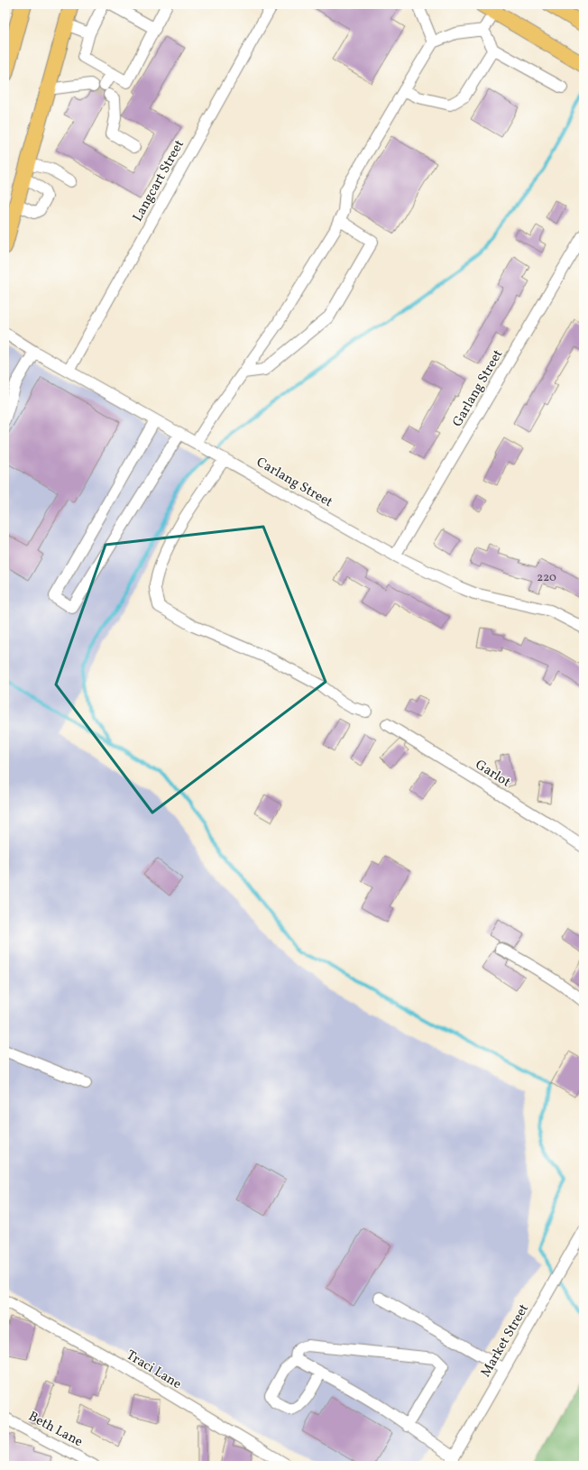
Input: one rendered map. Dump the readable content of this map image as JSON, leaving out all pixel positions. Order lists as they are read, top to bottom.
{
  "streets": {
    "street": [
      "Langcart Street",
      "Garlang Street",
      "Carlang Street",
      "Garlot",
      "Market Street",
      "Traci Lane",
      "Beth Lane"
    ]
  },
  "crossings": [
    ["Langcart Street", "Carlang Street"],
    ["Garlang Street", "Carlang Street"]
  ],
  "house_numbers": ["220"]
}
